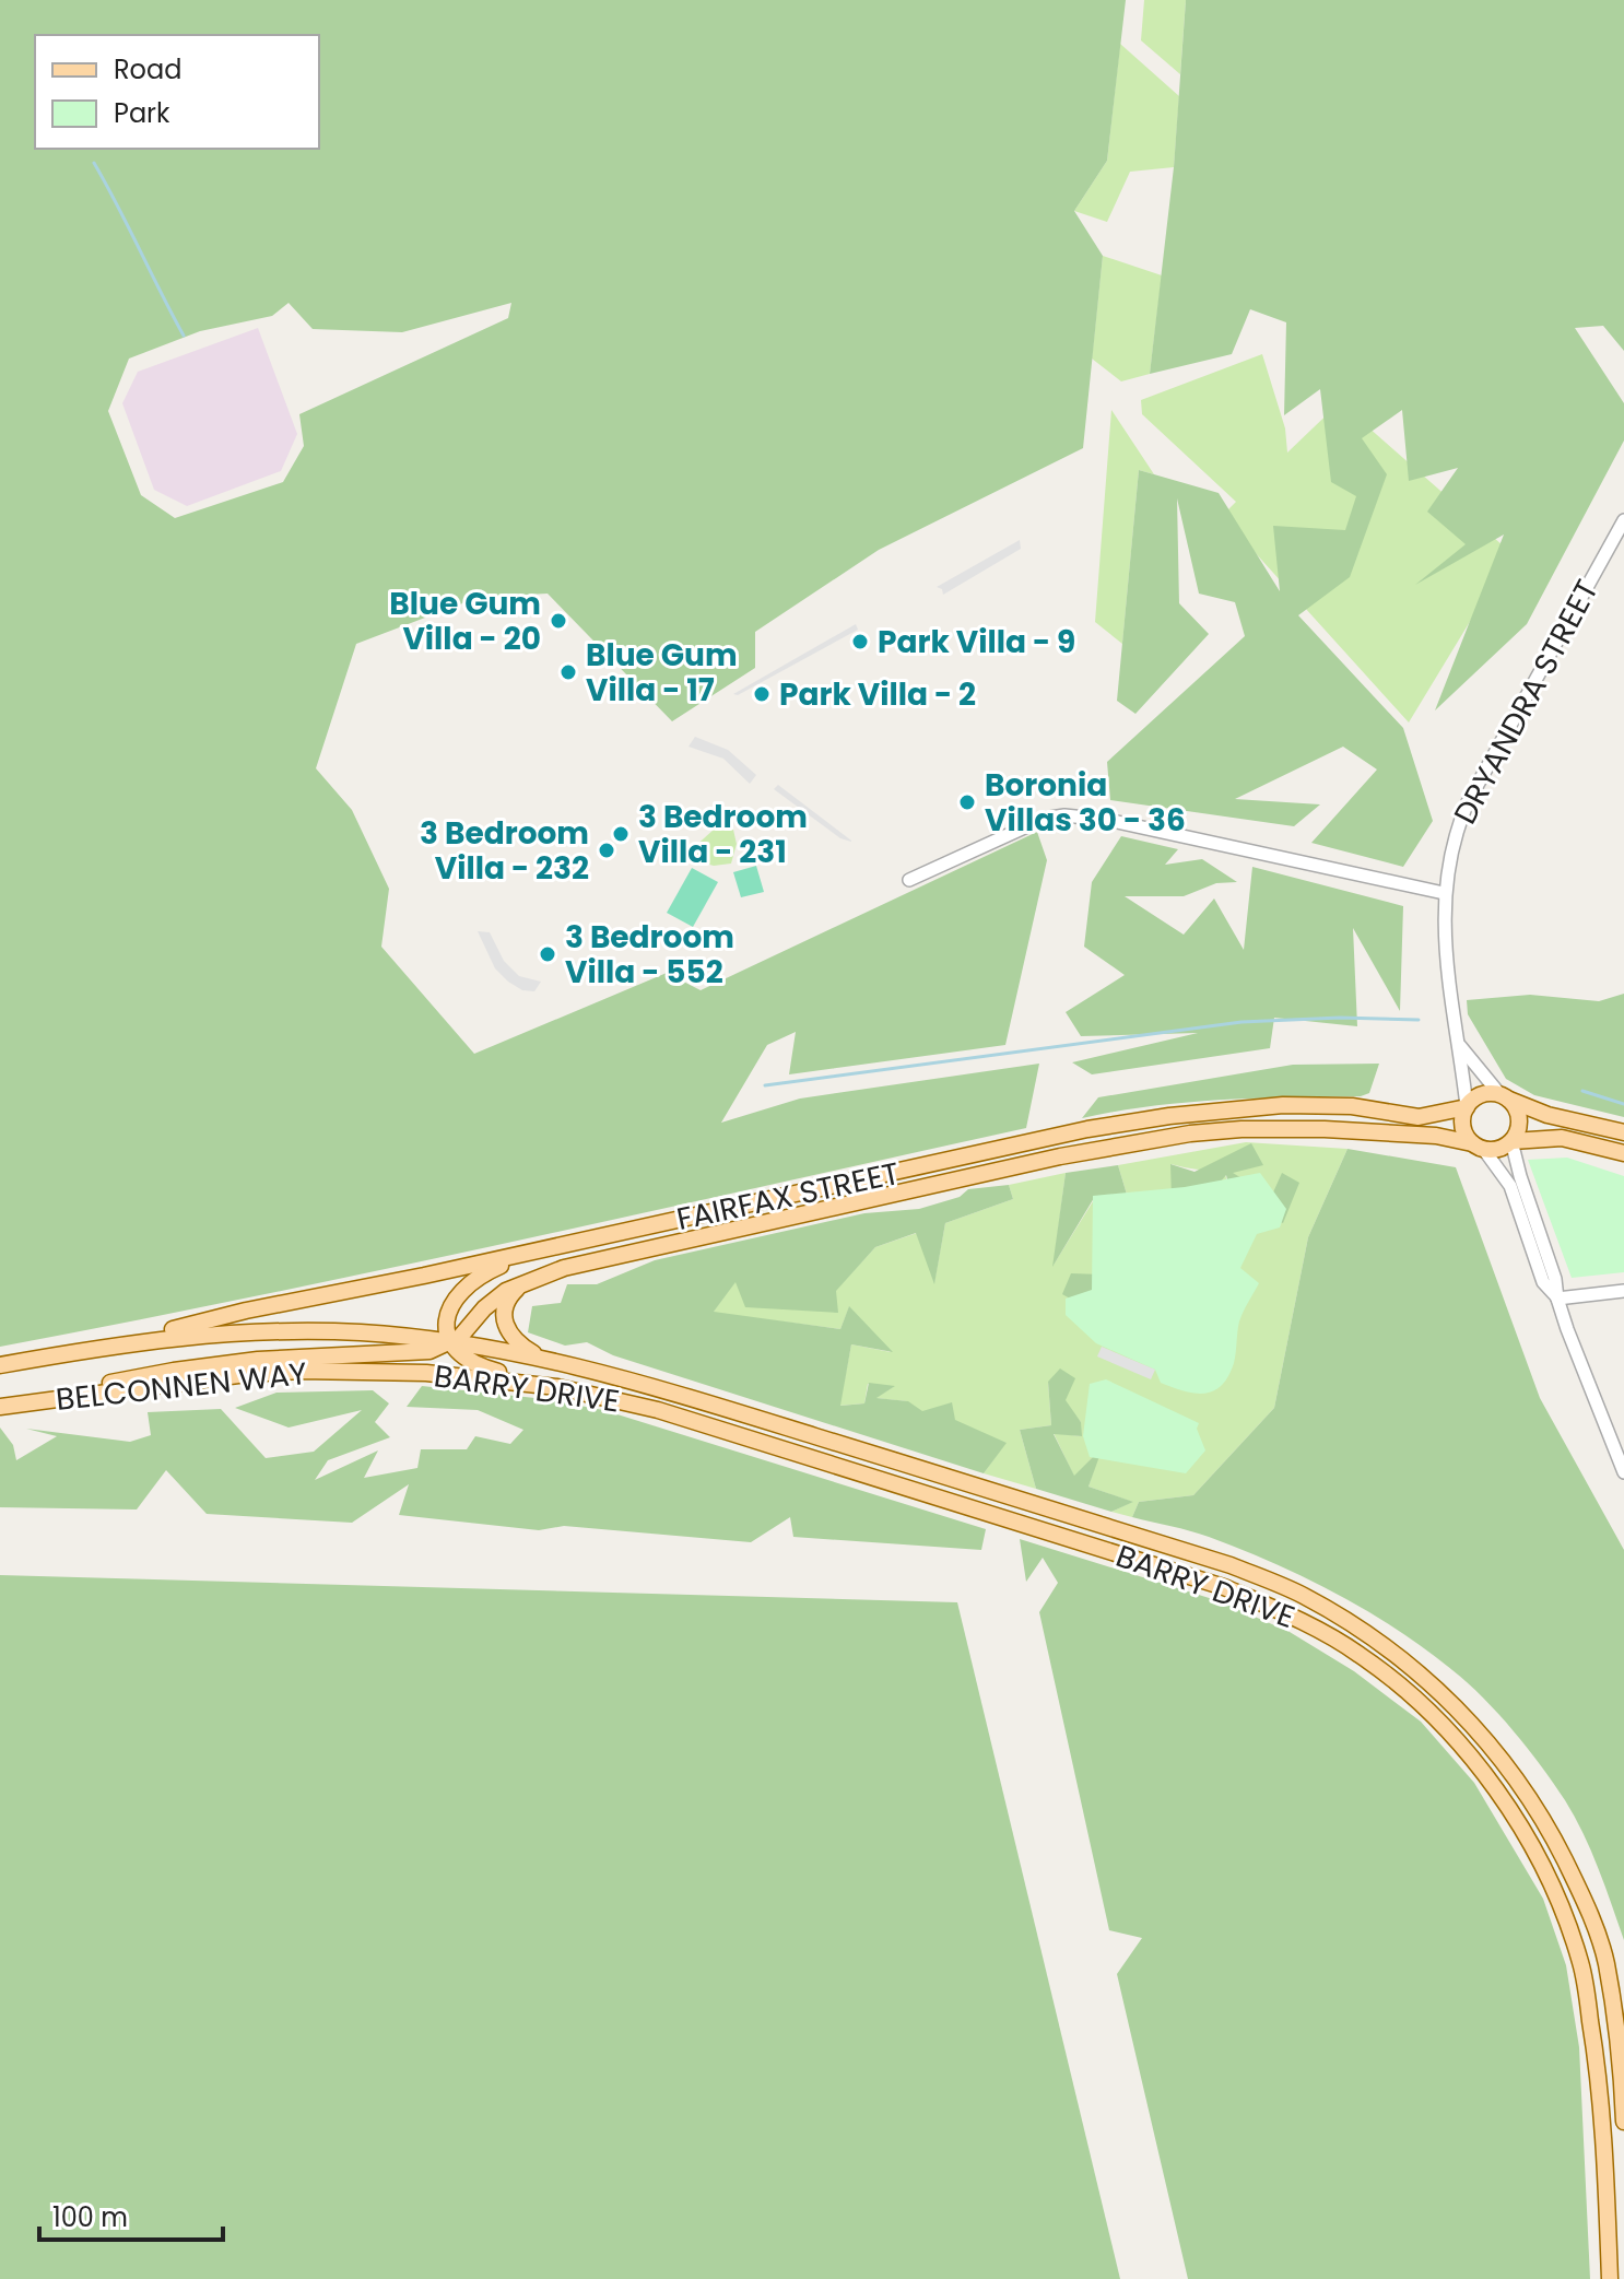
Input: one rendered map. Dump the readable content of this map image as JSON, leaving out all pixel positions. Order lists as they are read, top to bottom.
{
  "streets": {
    "main road": ["FAIRFAX STREET", "BELCONNEN WAY", "BARRY DRIVE"],
    "street": ["DRYANDRA STREET"]
  },
  "crossings": [
    ["DRYANDRA STREET", "FAIRFAX STREET"],
    ["FAIRFAX STREET", "BELCONNEN WAY"],
    ["FAIRFAX STREET", "BARRY DRIVE"],
    ["BELCONNEN WAY", "BARRY DRIVE"]
  ],
  "places": [
    "Blue Gum Villa - 20",
    "Park Villa - 9",
    "Blue Gum Villa - 17",
    "Park Villa - 2",
    "Boronia Villas 30 - 36",
    "3 Bedroom Villa - 231",
    "3 Bedroom Villa - 232",
    "3 Bedroom Villa - 552"
  ],
  "legend": ["Road", "Park"],
  "scale_bar": "100 m"
}
